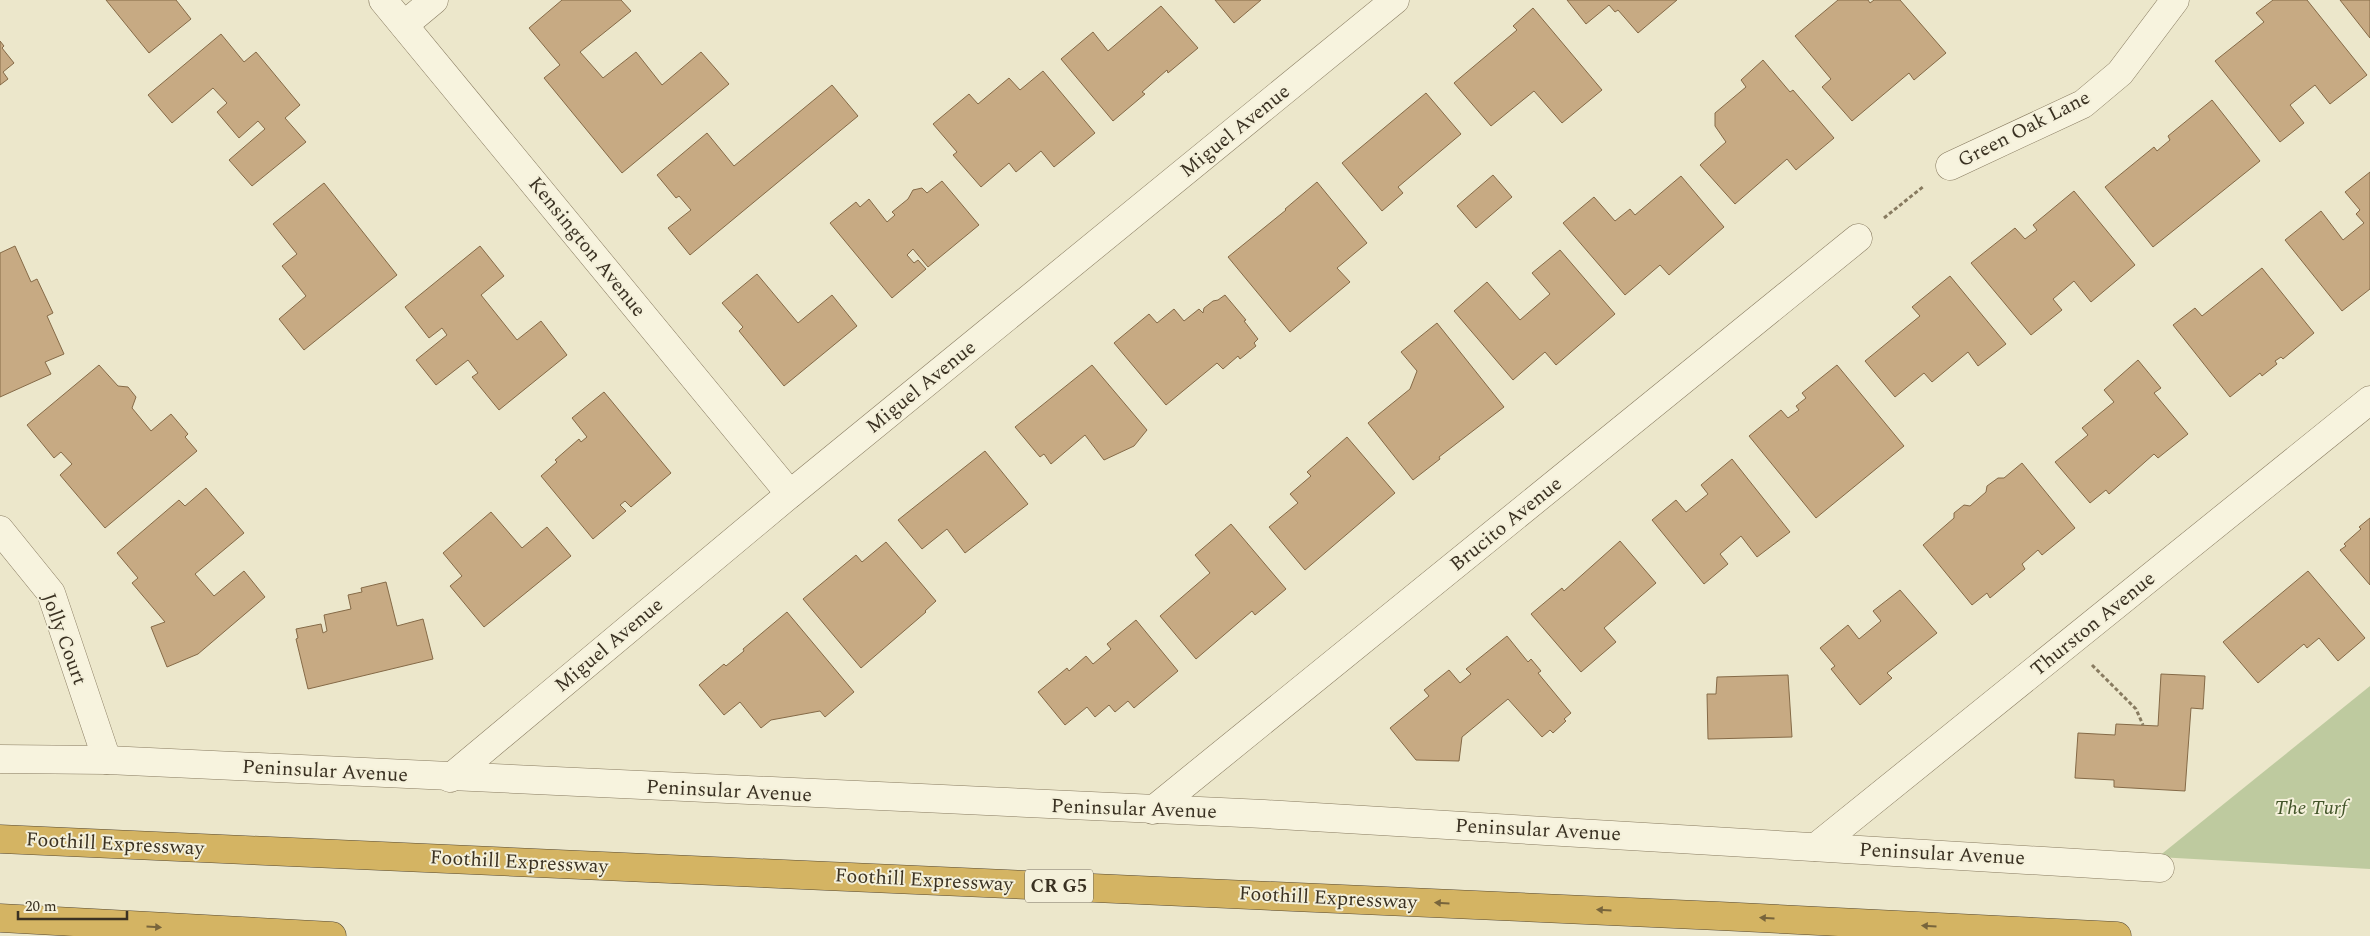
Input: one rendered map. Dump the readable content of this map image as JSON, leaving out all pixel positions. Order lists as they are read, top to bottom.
{
  "streets": {
    "highway": ["Foothill Expressway", "CR G5"],
    "street": [
      "Green Oak Lane",
      "Miguel Avenue",
      "Kensington Avenue",
      "Brucito Avenue",
      "Thurston Avenue",
      "Jolly Court",
      "Peninsular Avenue"
    ]
  },
  "crossings": [
    ["Miguel Avenue", "Kensington Avenue"],
    ["Miguel Avenue", "Peninsular Avenue"],
    ["Brucito Avenue", "Peninsular Avenue"],
    ["Thurston Avenue", "Peninsular Avenue"],
    ["Jolly Court", "Peninsular Avenue"]
  ],
  "one_way": ["Foothill Expressway"],
  "parks": ["The Turf"],
  "scale_bar": "20 m"
}
